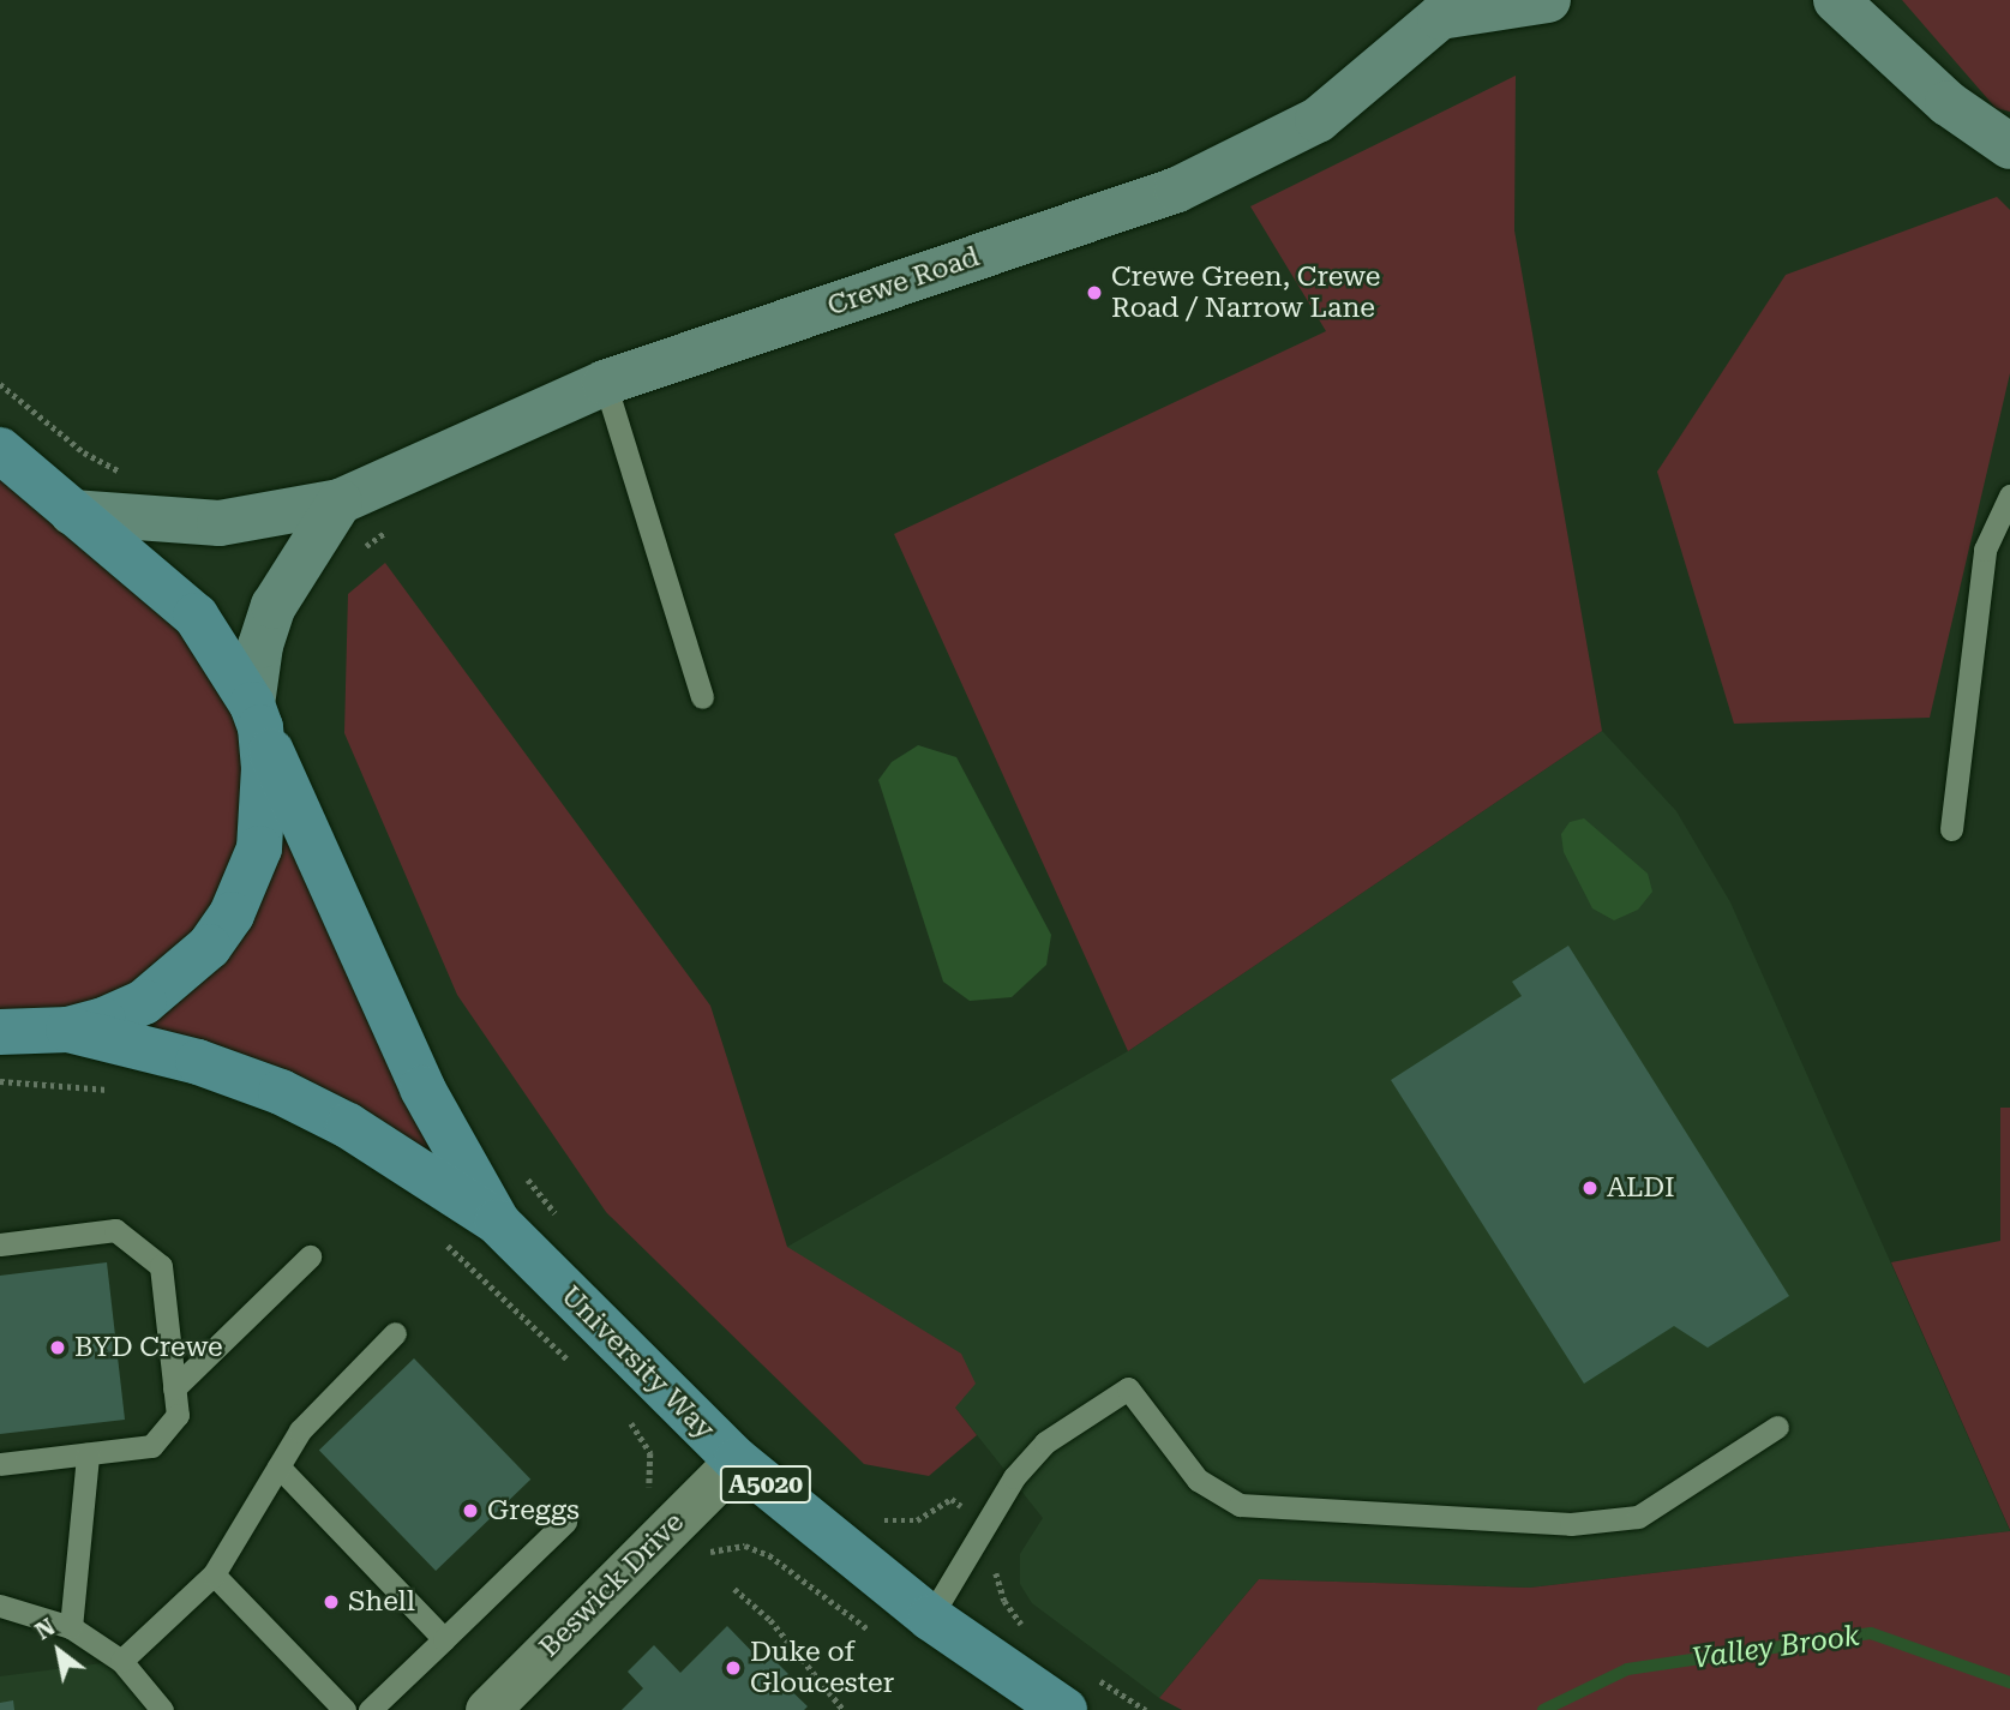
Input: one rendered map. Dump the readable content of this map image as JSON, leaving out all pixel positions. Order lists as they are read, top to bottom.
{
  "streets": {
    "highway": ["University Way", "A5020"],
    "main road": ["Crewe Road"],
    "street": ["Beswick Drive"]
  },
  "crossings": [
    ["Crewe Road", "University Way"],
    ["University Way", "Beswick Drive"]
  ],
  "water": ["Valley Brook"],
  "places": [
    "Crewe Green, Crewe Road / Narrow Lane",
    "ALDI",
    "BYD Crewe",
    "Greggs",
    "Shell",
    "Duke of Gloucester"
  ],
  "north": "top left"
}
